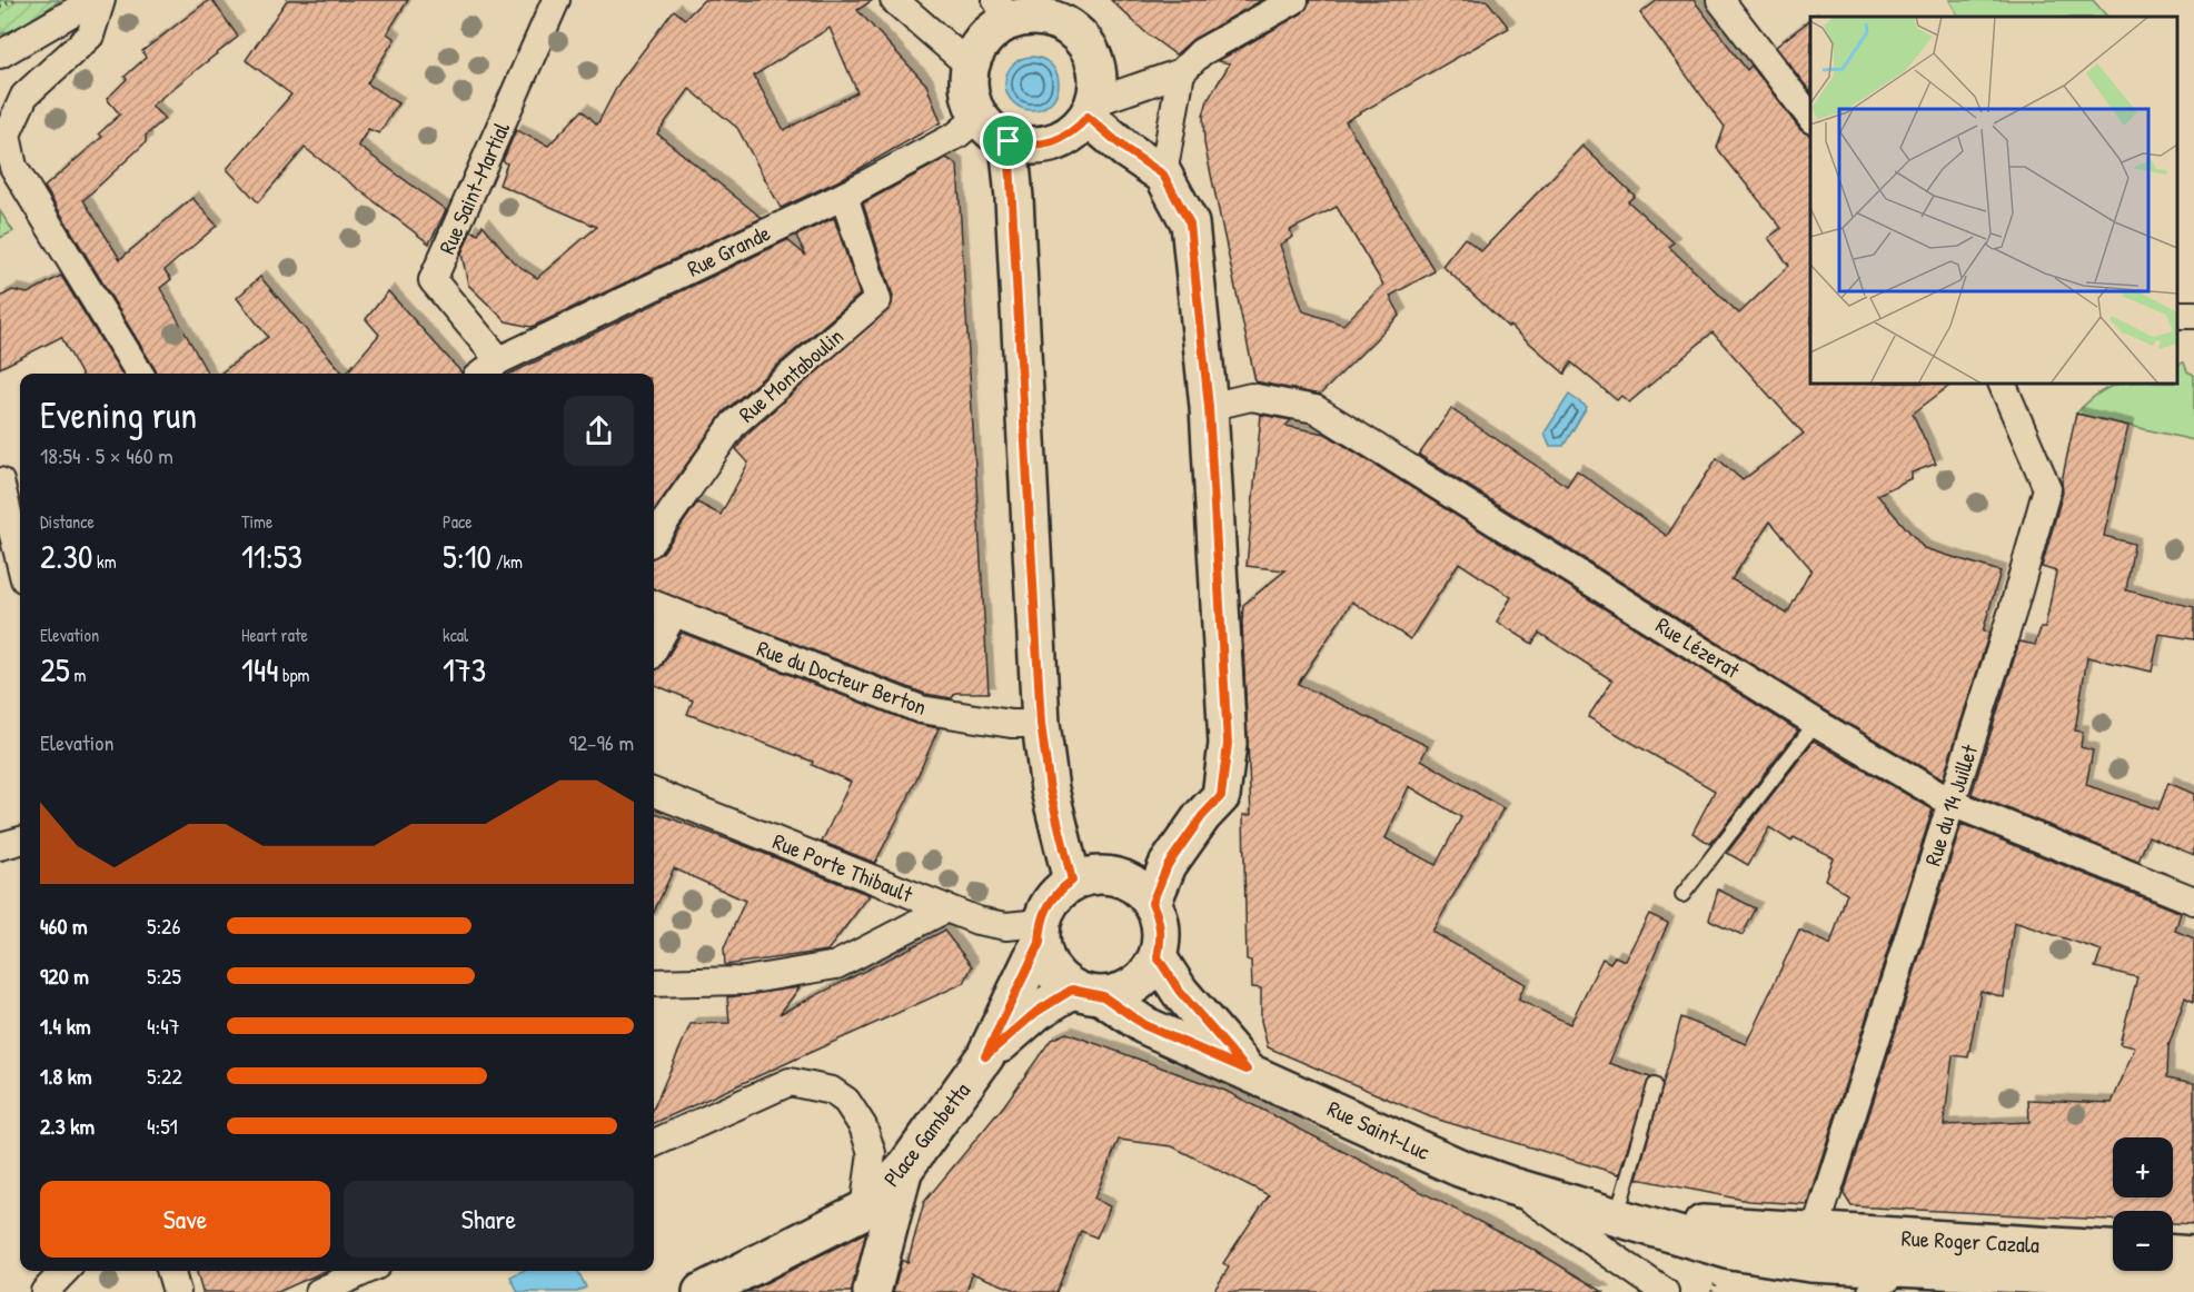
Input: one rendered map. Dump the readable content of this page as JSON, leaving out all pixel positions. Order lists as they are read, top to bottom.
{
  "streets": {
    "main road": ["Rue Saint-Luc", "Place Gambetta", "Rue Roger Cazala"],
    "street": [
      "Rue Saint-Martial",
      "Rue Grande",
      "Rue Montaboulin",
      "Rue Lézerat",
      "Rue du Docteur Berton",
      "Rue du 14 Juillet",
      "Rue Porte Thibault"
    ]
  },
  "crossings": [
    ["Rue Saint-Martial", "Rue Grande"],
    ["Rue Grande", "Rue Montaboulin"],
    ["Rue Lézerat", "Rue du 14 Juillet"],
    ["Rue du 14 Juillet", "Rue Saint-Luc"],
    ["Rue du 14 Juillet", "Rue Roger Cazala"],
    ["Rue Porte Thibault", "Rue Saint-Luc"],
    ["Rue Porte Thibault", "Place Gambetta"],
    ["Rue Saint-Luc", "Place Gambetta"],
    ["Rue Saint-Luc", "Rue Roger Cazala"]
  ],
  "page": {
    "heading": ["Evening run", "18:54 · 5 × 460 m"],
    "stats": [
      ["Distance", "2.30 km"],
      ["Time", "11:53"],
      ["Pace", "5:10 /km"],
      ["Elevation", "25 m"],
      ["Heart rate", "144 bpm"],
      ["kcal", "173"]
    ],
    "chart": ["Elevation", "92–96 m"],
    "list": [
      {
        "name": "460 m",
        "note": "5:26"
      },
      {
        "name": "920 m",
        "note": "5:25"
      },
      {
        "name": "1.4 km",
        "note": "4:47"
      },
      {
        "name": "1.8 km",
        "note": "5:22"
      },
      {
        "name": "2.3 km",
        "note": "4:51"
      }
    ],
    "map_buttons": ["+", "−"],
    "buttons": ["Save", "Share"]
  }
}
